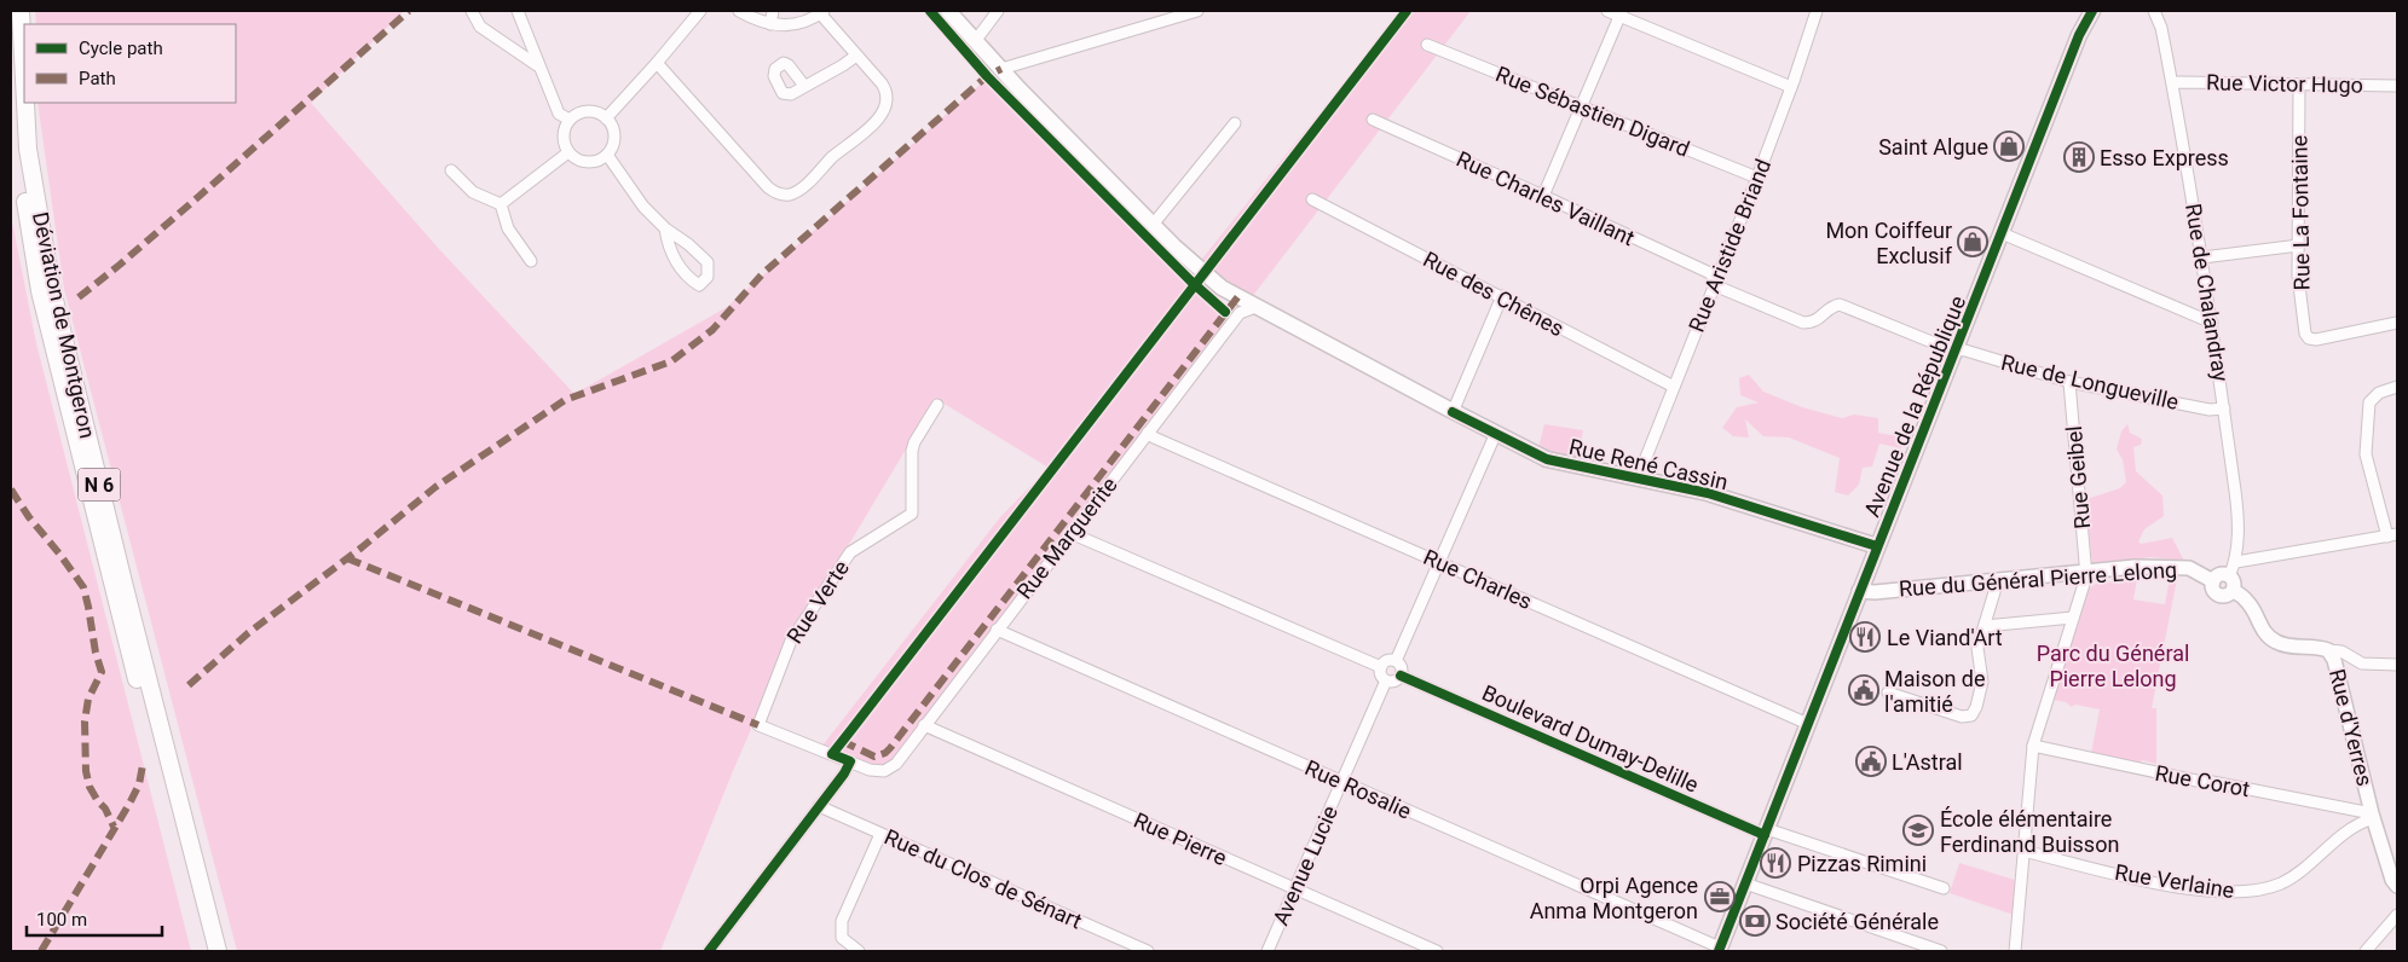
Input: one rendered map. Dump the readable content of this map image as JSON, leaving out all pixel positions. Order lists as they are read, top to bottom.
{
  "streets": {
    "main road": [
      "Déviation de Montgeron",
      "Avenue de la République",
      "Rue René Cassin",
      "N 6"
    ],
    "street": [
      "Rue Victor Hugo",
      "Rue Sébastien Digard",
      "Rue Charles Vaillant",
      "Rue La Fontaine",
      "Rue Aristide Briand",
      "Rue de Chalandray",
      "Rue des Chênes",
      "Rue de Longueville",
      "Rue Geibel",
      "Rue Marguerite",
      "Rue Charles",
      "Rue du Général Pierre Lelong",
      "Rue Verte",
      "Rue d'Yerres",
      "Boulevard Dumay-Delille",
      "Rue Corot",
      "Rue Rosalie",
      "Rue Pierre",
      "Avenue Lucie",
      "Rue du Clos de Sénart",
      "Rue Verlaine"
    ]
  },
  "crossings": [
    ["Rue Victor Hugo", "Rue La Fontaine"],
    ["Rue Victor Hugo", "Rue de Chalandray"],
    ["Rue Sébastien Digard", "Rue Aristide Briand"],
    ["Rue Charles Vaillant", "Rue Aristide Briand"],
    ["Rue Charles Vaillant", "Rue de Longueville"],
    ["Rue Charles Vaillant", "Avenue de la République"],
    ["Rue Aristide Briand", "Rue des Chênes"],
    ["Rue Aristide Briand", "Rue René Cassin"],
    ["Rue de Chalandray", "Rue de Longueville"],
    ["Rue de Chalandray", "Rue du Général Pierre Lelong"],
    ["Rue de Chalandray", "Rue d'Yerres"],
    ["Rue de Longueville", "Avenue de la République"],
    ["Rue de Longueville", "Rue Geibel"],
    ["Avenue de la République", "Rue René Cassin"],
    ["Avenue de la République", "Rue Charles"],
    ["Avenue de la République", "Rue du Général Pierre Lelong"],
    ["Avenue de la République", "Boulevard Dumay-Delille"],
    ["Avenue de la République", "Rue Rosalie"],
    ["Rue René Cassin", "Rue Marguerite"],
    ["Rue Geibel", "Rue du Général Pierre Lelong"],
    ["Rue Marguerite", "Rue Charles"],
    ["Rue Marguerite", "Rue Verte"],
    ["Rue Marguerite", "Rue Rosalie"],
    ["Rue Marguerite", "Rue Pierre"],
    ["Rue du Général Pierre Lelong", "Rue d'Yerres"],
    ["Rue d'Yerres", "Rue Corot"],
    ["Rue d'Yerres", "Rue Verlaine"],
    ["Boulevard Dumay-Delille", "Avenue Lucie"],
    ["Rue Corot", "Rue Verlaine"],
    ["Rue Rosalie", "Avenue Lucie"],
    ["Rue Pierre", "Avenue Lucie"]
  ],
  "parks": ["Parc du Général Pierre Lelong"],
  "places": {
    "shop": ["Saint Algue", "Mon Coiffeur Exclusif"],
    "building": ["Esso Express"],
    "restaurant": ["Le Viand'Art", "Pizzas Rimini"],
    "public building": ["Maison de l'amitié", "L'Astral"],
    "school or university": ["École élémentaire Ferdinand Buisson"],
    "office": ["Orpi Agence Anma Montgeron"],
    "bank": ["Société Générale"]
  },
  "legend": ["Cycle path", "Path"],
  "scale_bar": "100 m"
}
